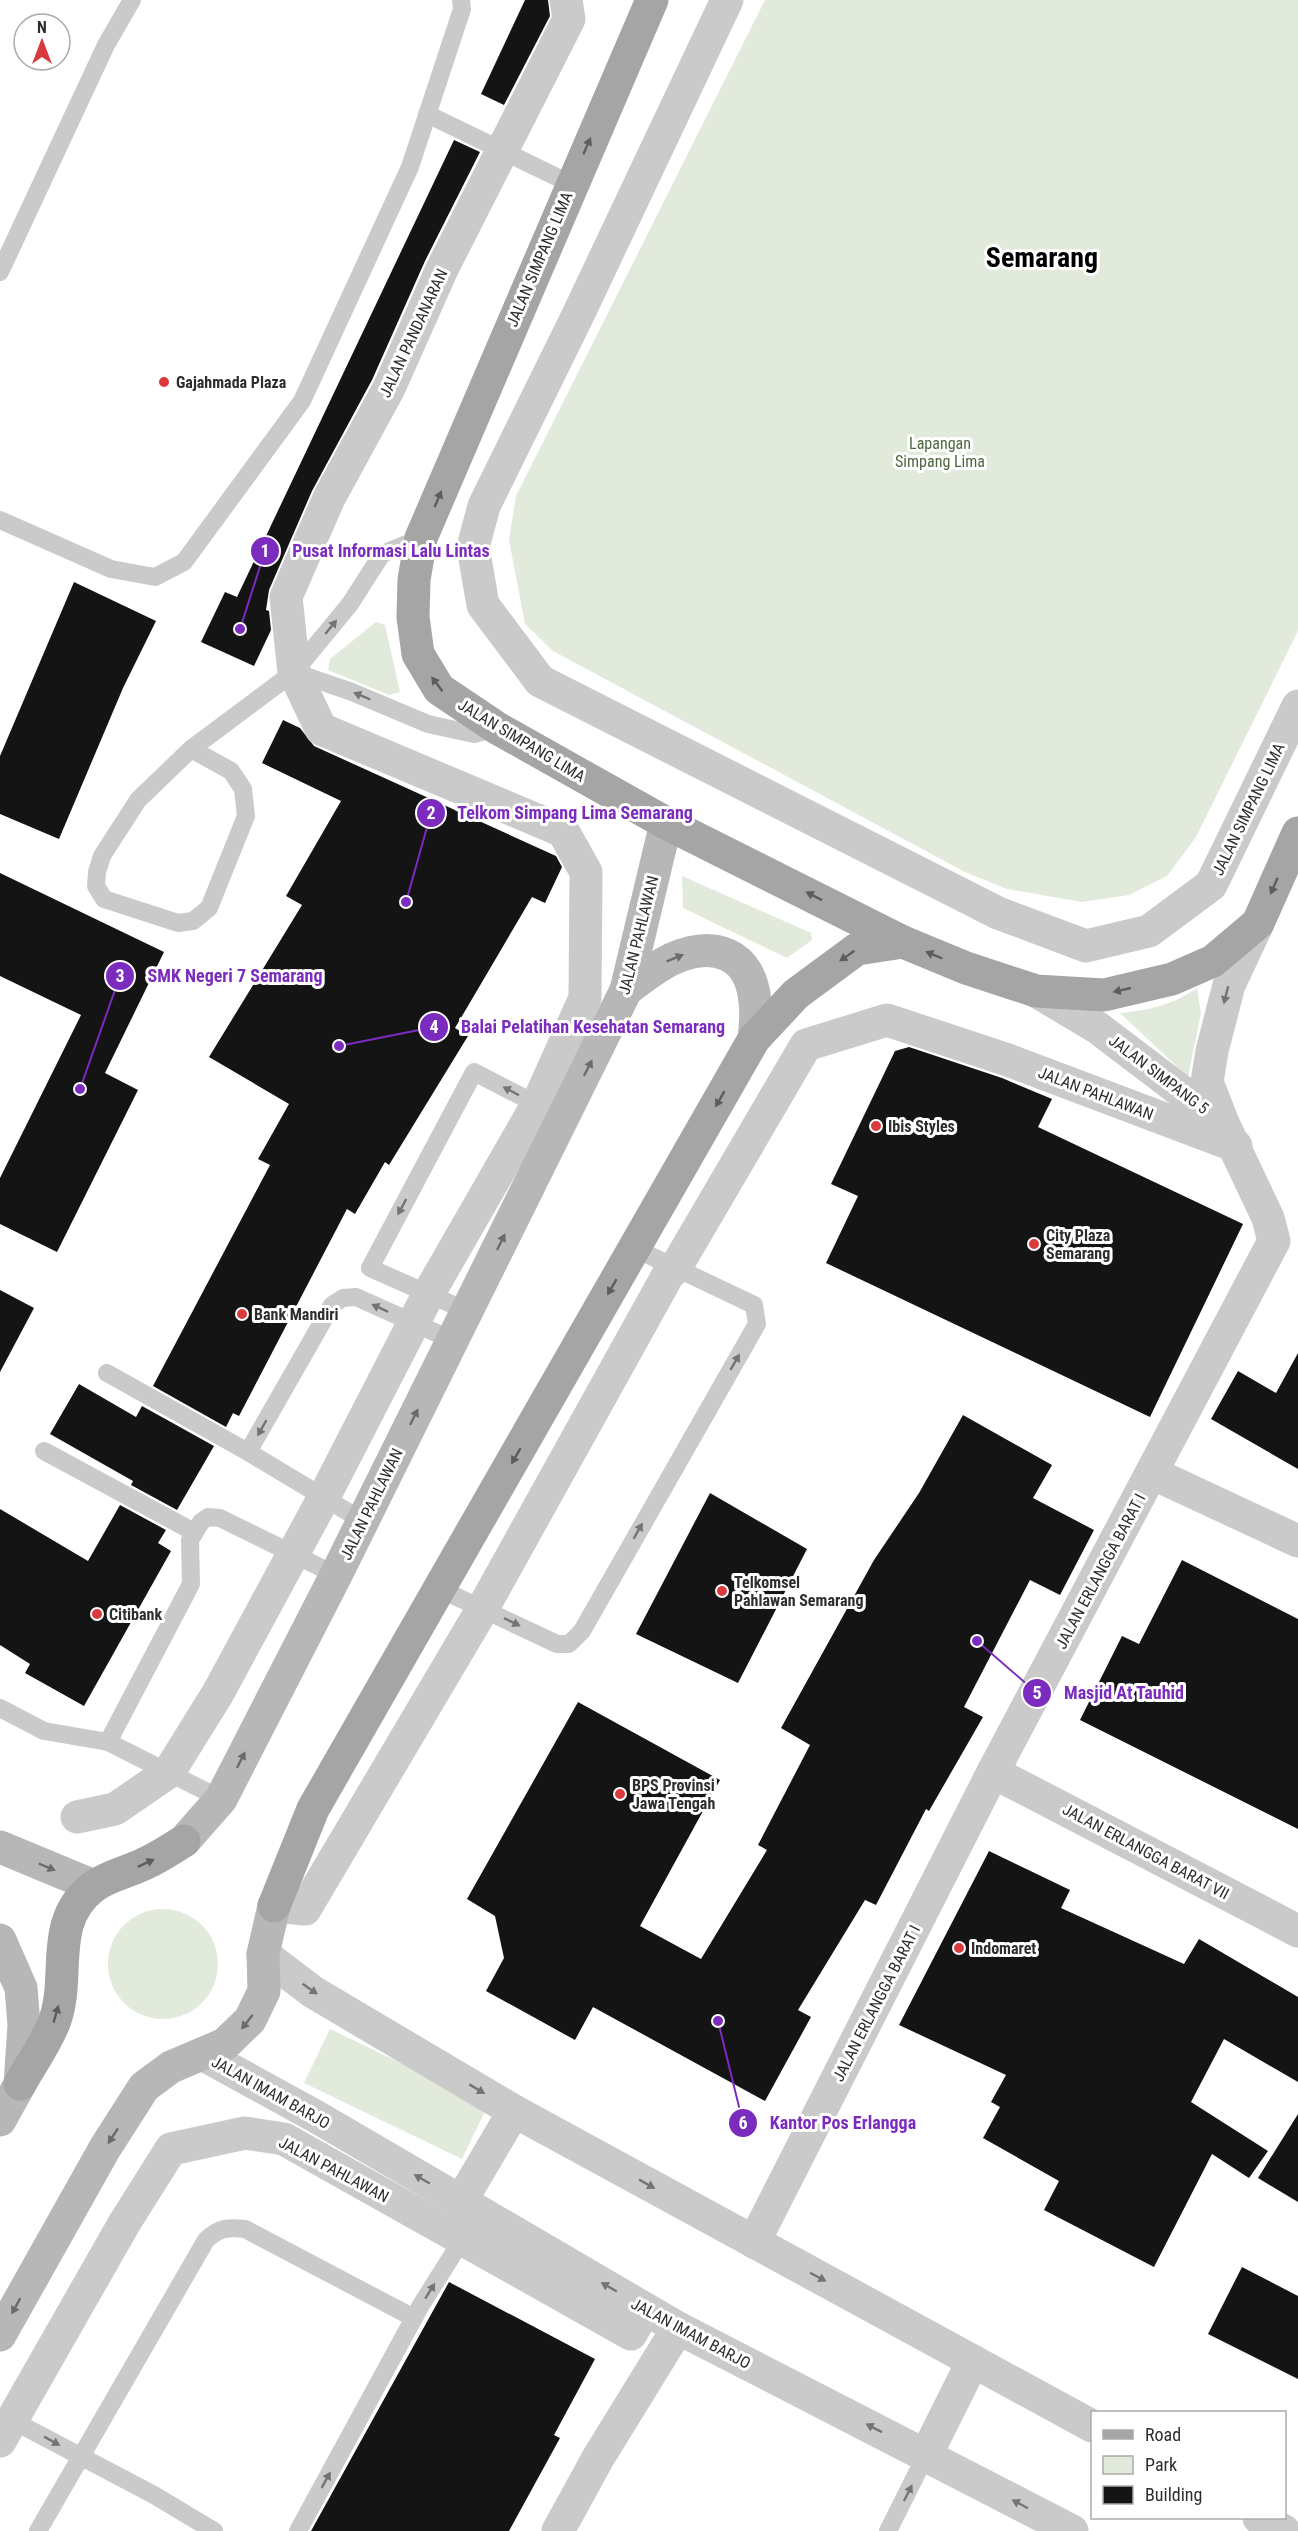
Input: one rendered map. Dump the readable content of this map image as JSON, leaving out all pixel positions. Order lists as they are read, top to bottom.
{
  "streets": {
    "main road": ["JALAN SIMPANG LIMA", "JALAN PAHLAWAN"],
    "street": [
      "JALAN PANDANARAN",
      "JALAN SIMPANG 5",
      "JALAN ERLANGGA BARAT I",
      "JALAN ERLANGGA BARAT VII",
      "JALAN IMAM BARJO"
    ]
  },
  "crossings": [
    ["JALAN SIMPANG LIMA", "JALAN PAHLAWAN"],
    ["JALAN SIMPANG LIMA", "JALAN SIMPANG 5"],
    ["JALAN PANDANARAN", "JALAN PAHLAWAN"],
    ["JALAN PAHLAWAN", "JALAN SIMPANG 5"],
    ["JALAN PAHLAWAN", "JALAN ERLANGGA BARAT I"],
    ["JALAN PAHLAWAN", "JALAN IMAM BARJO"],
    ["JALAN SIMPANG 5", "JALAN ERLANGGA BARAT I"],
    ["JALAN ERLANGGA BARAT I", "JALAN ERLANGGA BARAT VII"]
  ],
  "one_way": ["JALAN SIMPANG 5"],
  "districts": ["Semarang"],
  "parks": ["Lapangan Simpang Lima"],
  "places": [
    "Gajahmada Plaza",
    "Pusat Informasi Lalu Lintas",
    "Telkom Simpang Lima Semarang",
    "Balai Pelatihan Kesehatan Semarang",
    "SMK Negeri 7 Semarang",
    "Ibis Styles",
    "City Plaza Semarang",
    "Bank Mandiri",
    "Telkomsel Pahlawan Semarang",
    "Citibank",
    "Masjid At Tauhid",
    "BPS Provinsi Jawa Tengah",
    "Indomaret",
    "Kantor Pos Erlangga"
  ],
  "legend": ["Road", "Park", "Building"],
  "north": "top"
}
